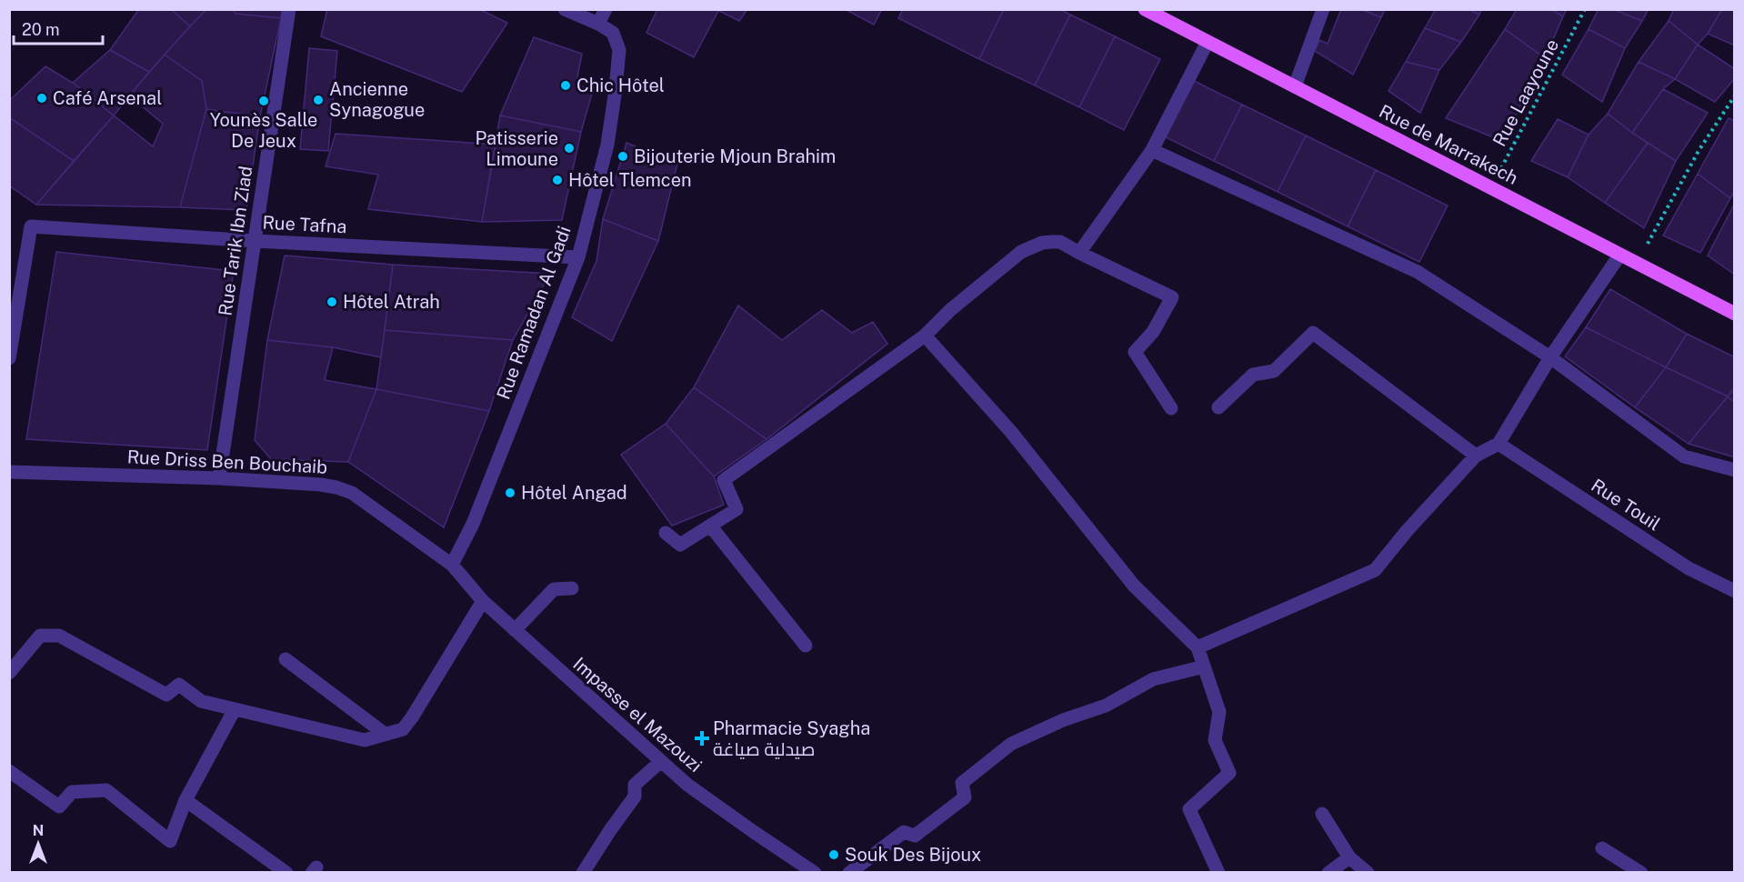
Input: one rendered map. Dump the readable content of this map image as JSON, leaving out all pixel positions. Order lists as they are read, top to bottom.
{
  "streets": {
    "main road": ["Rue de Marrakech"],
    "street": [
      "Rue Tafna",
      "Rue Tarik Ibn Ziad",
      "Rue Ramadan Al Gadi",
      "Rue Driss Ben Bouchaib",
      "Rue Touil",
      "Impasse el Mazouzi"
    ],
    "path": ["Rue Laayoune"]
  },
  "crossings": [
    ["Rue Laayoune", "Rue de Marrakech"],
    ["Rue Tafna", "Rue Tarik Ibn Ziad"],
    ["Rue Tafna", "Rue Ramadan Al Gadi"],
    ["Rue Tarik Ibn Ziad", "Rue Driss Ben Bouchaib"],
    ["Rue Ramadan Al Gadi", "Rue Driss Ben Bouchaib"],
    ["Rue Ramadan Al Gadi", "Impasse el Mazouzi"],
    ["Rue Driss Ben Bouchaib", "Impasse el Mazouzi"]
  ],
  "places": {
    "other": [
      "Chic Hôtel",
      "Café Arsenal",
      "Ancienne Synagogue",
      "Younès Salle De Jeux",
      "Patisserie Limoune",
      "Bijouterie Mjoun Brahim",
      "Hôtel Tlemcen",
      "Hôtel Atrah",
      "Hôtel Angad",
      "Souk Des Bijoux"
    ],
    "health": ["Pharmacie Syagha صيدلية صياغة"]
  },
  "scale_bar": "20 m",
  "north": "top"
}
